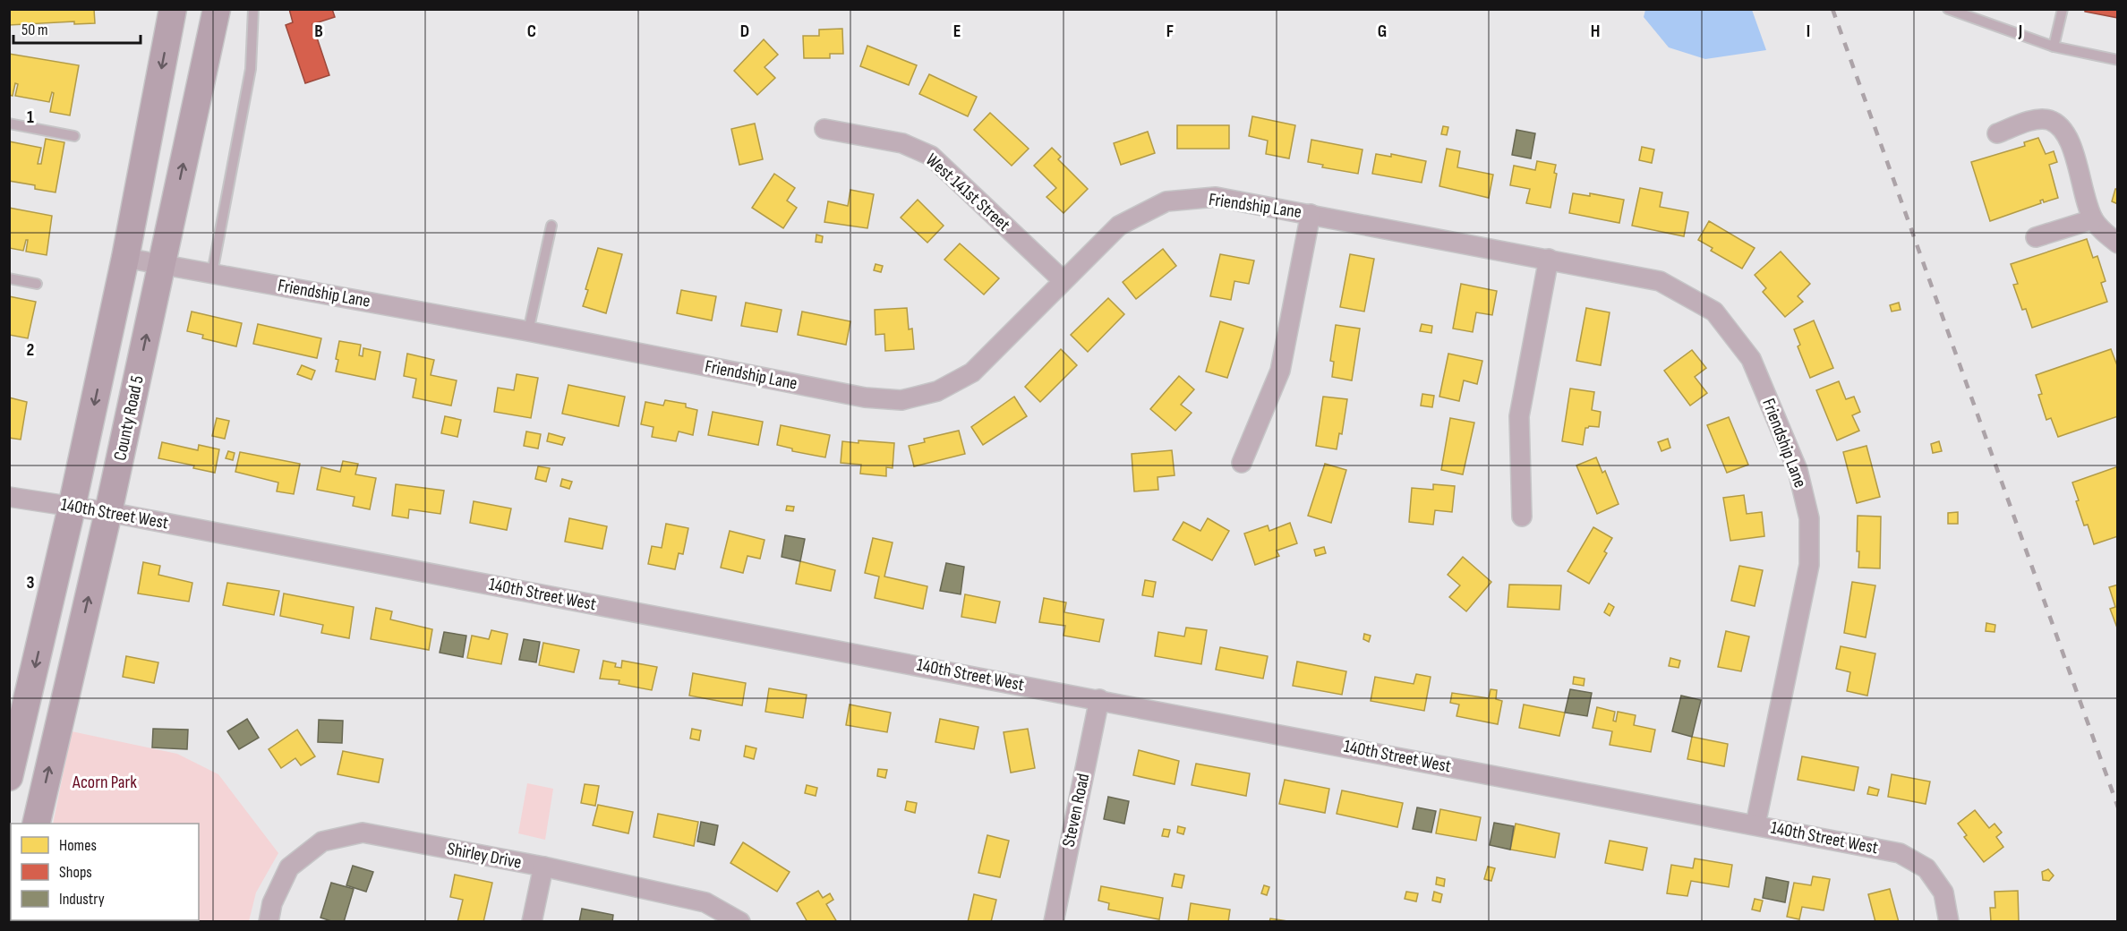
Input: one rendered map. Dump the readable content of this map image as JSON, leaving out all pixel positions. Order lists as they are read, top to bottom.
{
  "streets": {
    "main road": ["County Road 5"],
    "street": [
      "West 141st Street",
      "Friendship Lane",
      "140th Street West",
      "Steven Road",
      "Shirley Drive"
    ]
  },
  "crossings": [
    ["West 141st Street", "Friendship Lane"],
    ["Friendship Lane", "County Road 5"],
    ["Friendship Lane", "140th Street West"],
    ["County Road 5", "140th Street West"],
    ["140th Street West", "Steven Road"]
  ],
  "parks": ["Acorn Park"],
  "legend": ["Homes", "Shops", "Industry"],
  "scale_bar": "50 m",
  "grid": {
    "columns": [
      "B",
      "C",
      "D",
      "E",
      "F",
      "G",
      "H",
      "I",
      "J"
    ],
    "rows": ["1", "2", "3"]
  }
}
